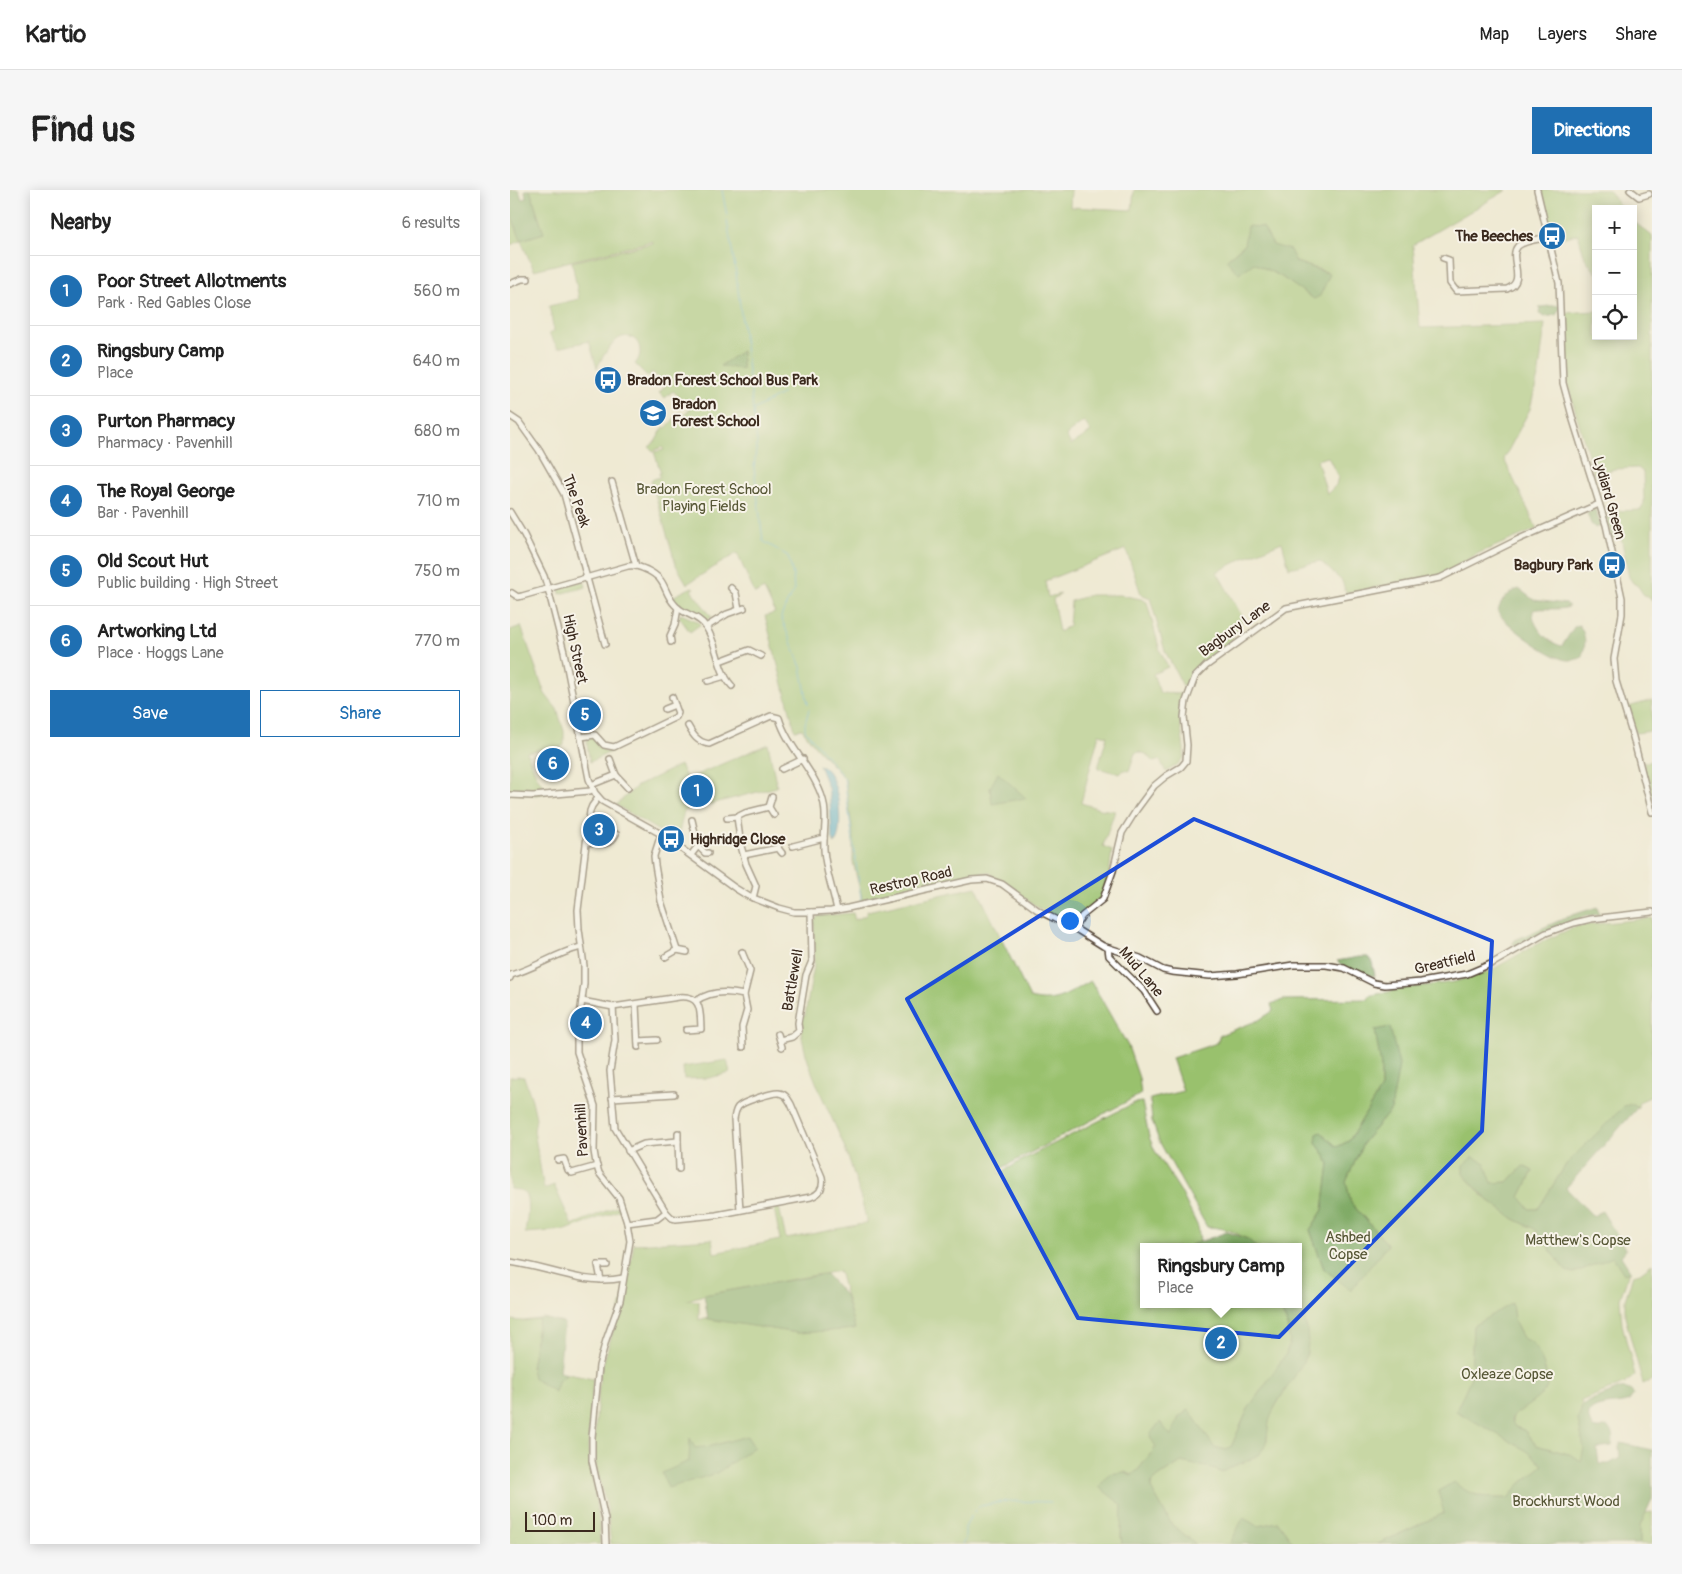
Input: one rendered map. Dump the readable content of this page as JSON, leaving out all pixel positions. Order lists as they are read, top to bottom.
{
  "streets": {
    "street": [
      "Lydiard Green",
      "The Peak",
      "Bagbury Lane",
      "High Street",
      "Restrop Road",
      "Greatfield",
      "Mud Lane",
      "Battlewell",
      "Pavenhill"
    ]
  },
  "crossings": [
    ["Lydiard Green", "Bagbury Lane"],
    ["Bagbury Lane", "Restrop Road"],
    ["High Street", "Restrop Road"],
    ["High Street", "Pavenhill"],
    ["Restrop Road", "Greatfield"],
    ["Restrop Road", "Mud Lane"],
    ["Restrop Road", "Battlewell"],
    ["Restrop Road", "Pavenhill"]
  ],
  "parks": [
    "Bradon Forest School Playing Fields",
    "Ashbed Copse",
    "Matthew's Copse",
    "Oxleaze Copse",
    "Brockhurst Wood"
  ],
  "places": {
    "bus stop": [
      "The Beeches",
      "Bradon Forest School Bus Park",
      "Bagbury Park",
      "Highridge Close"
    ],
    "school or university": ["Bradon Forest School"]
  },
  "scale_bar": "100 m",
  "page": {
    "header": "Kartio",
    "nav": ["Map", "Layers", "Share"],
    "buttons": [
      "Directions",
      ["Save", "Share"]
    ],
    "title": "Find us",
    "heading": ["Nearby", "6 results"],
    "map_buttons": ["+", "−"],
    "list": [
      {
        "mark": "1",
        "name": "Poor Street Allotments",
        "note": "Park · Red Gables Close",
        "value": "560 m"
      },
      {
        "mark": "2",
        "name": "Ringsbury Camp",
        "note": "Place",
        "value": "640 m"
      },
      {
        "mark": "3",
        "name": "Purton Pharmacy",
        "note": "Pharmacy · Pavenhill",
        "value": "680 m"
      },
      {
        "mark": "4",
        "name": "The Royal George",
        "note": "Bar · Pavenhill",
        "value": "710 m"
      },
      {
        "mark": "5",
        "name": "Old Scout Hut",
        "note": "Public building · High Street",
        "value": "750 m"
      },
      {
        "mark": "6",
        "name": "Artworking Ltd",
        "note": "Place · Hoggs Lane",
        "value": "770 m"
      }
    ],
    "pins": [
      "5",
      "6",
      "1",
      "3",
      "4",
      "2"
    ],
    "popup": ["Ringsbury Camp", "Place"],
    "scale": "100 m"
  }
}
